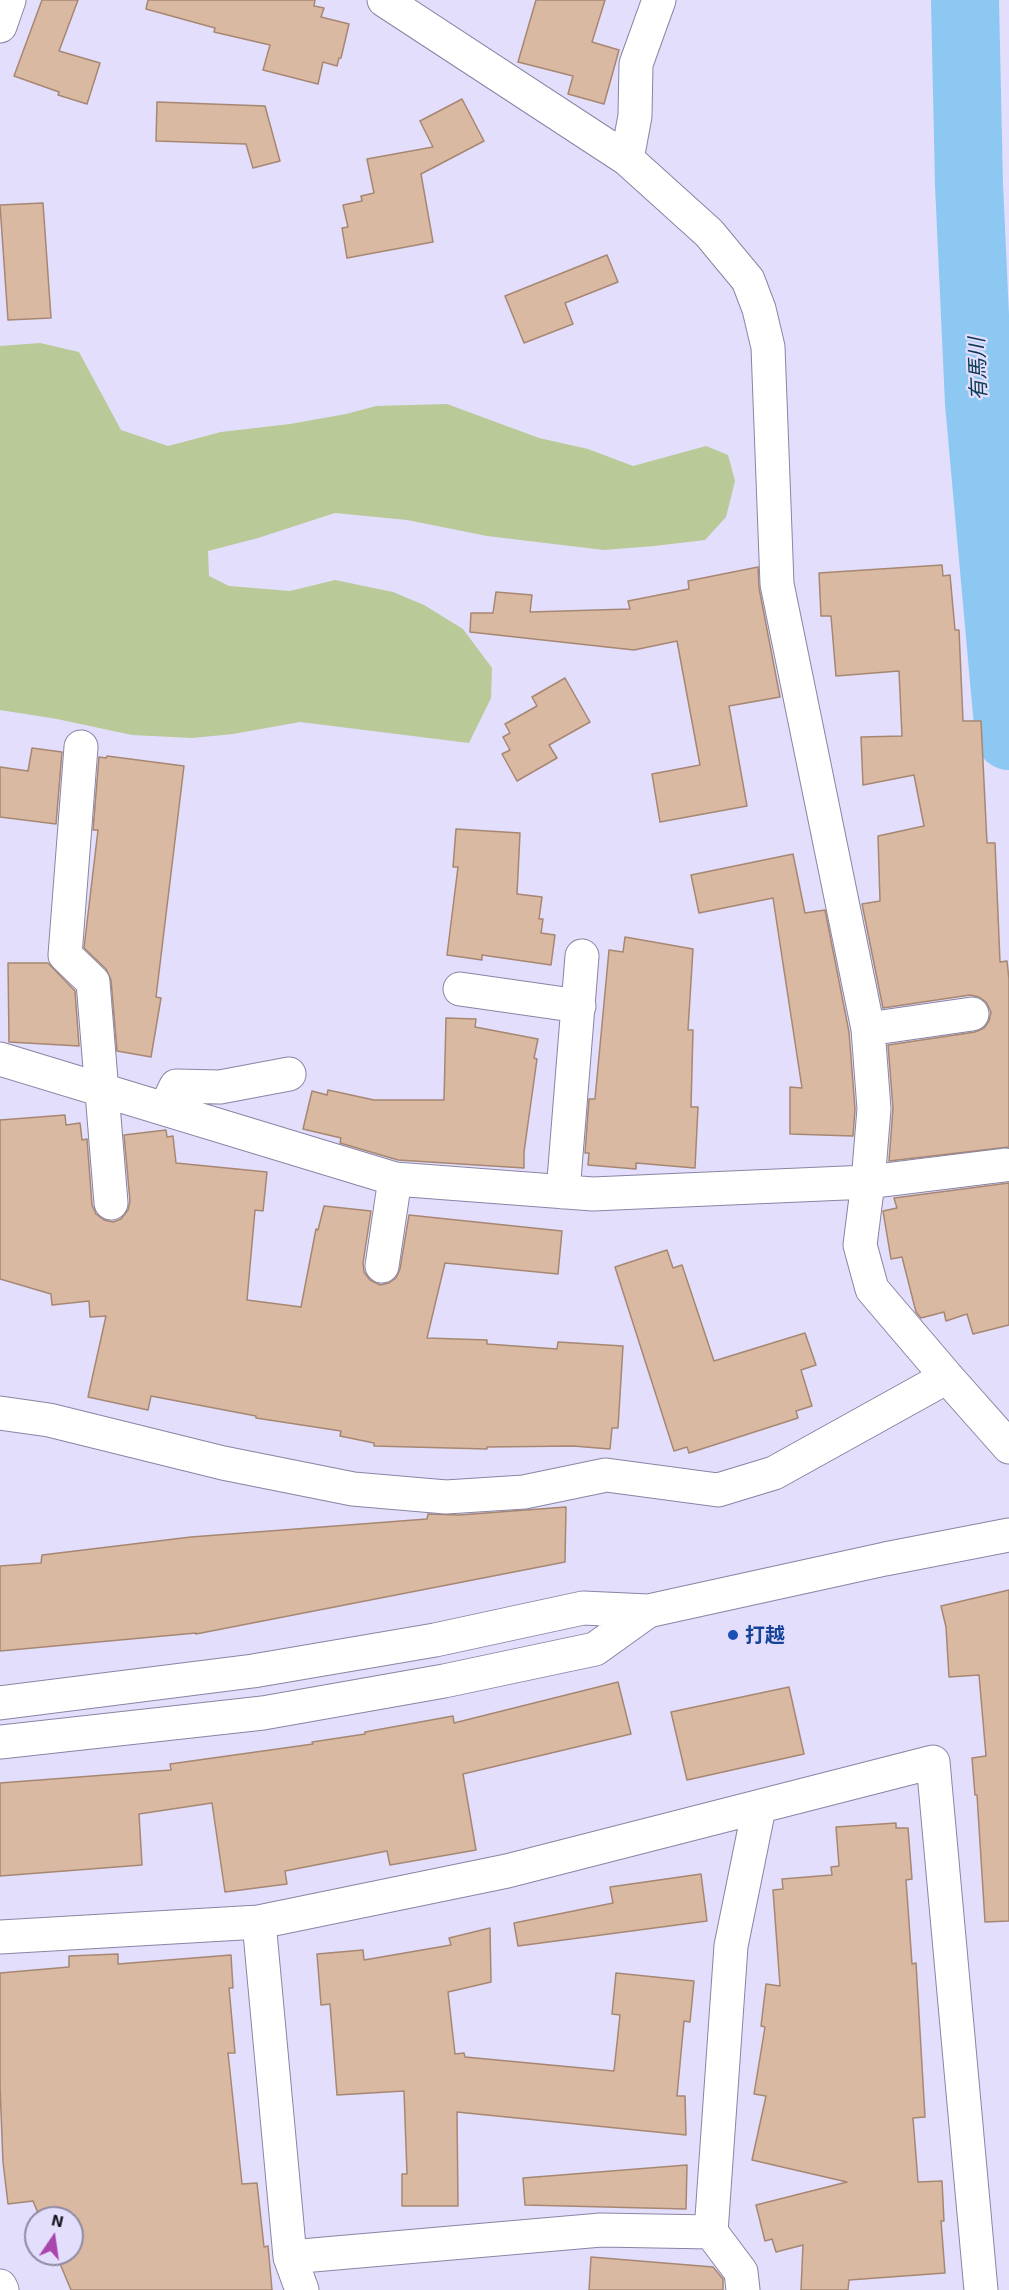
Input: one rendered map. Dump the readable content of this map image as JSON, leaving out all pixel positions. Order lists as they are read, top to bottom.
{
  "water": ["有馬川"],
  "places": ["打越"],
  "north": "top"
}
